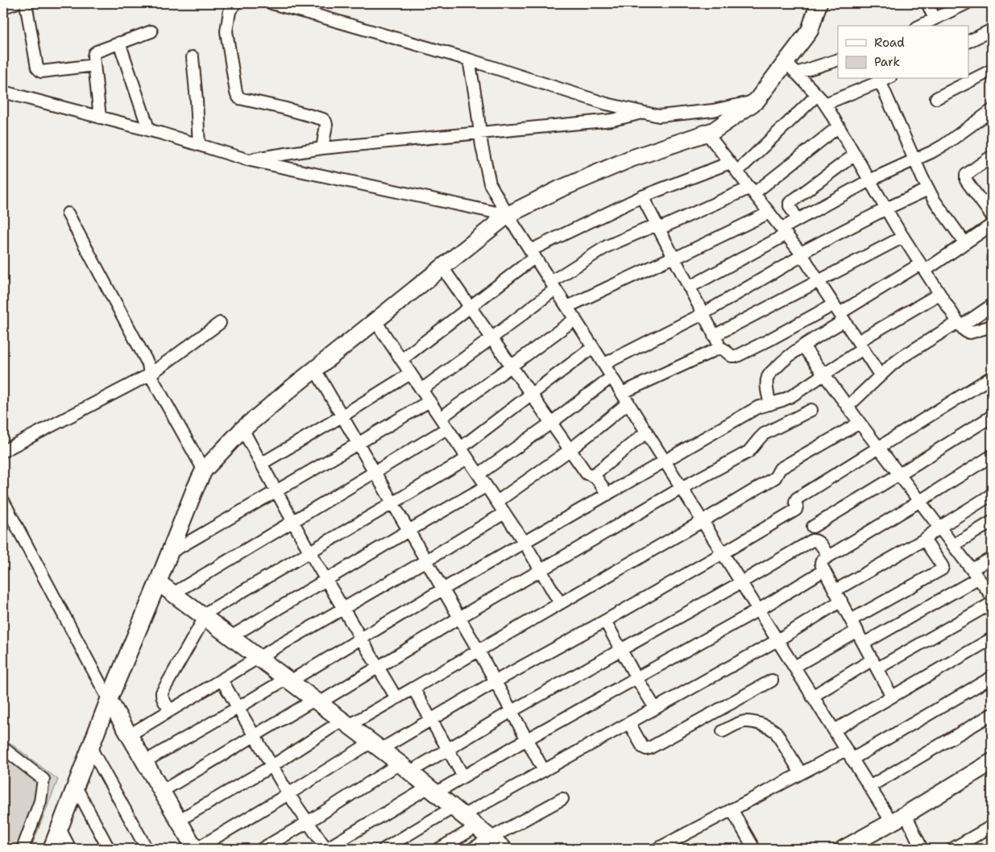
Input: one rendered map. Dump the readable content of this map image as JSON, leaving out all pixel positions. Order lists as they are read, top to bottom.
{
  "legend": ["Road", "Park"]
}
